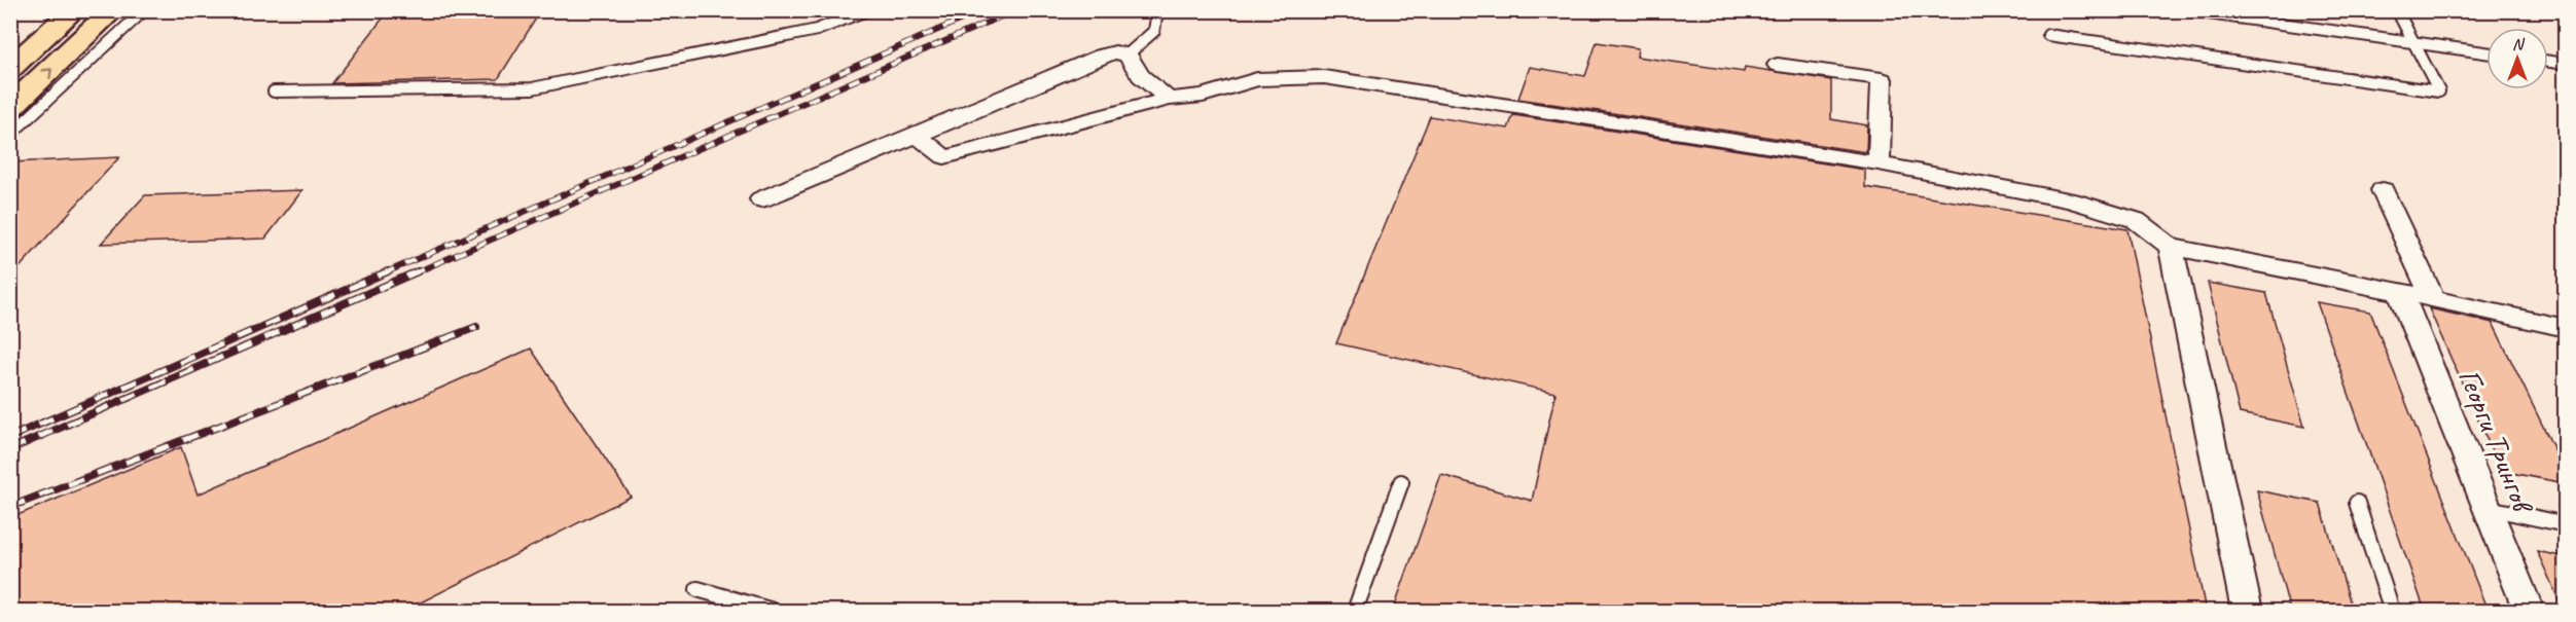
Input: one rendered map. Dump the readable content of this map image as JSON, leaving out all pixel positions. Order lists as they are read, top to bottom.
{
  "streets": {
    "street": ["Георги Трингов"]
  },
  "north": "top"
}
